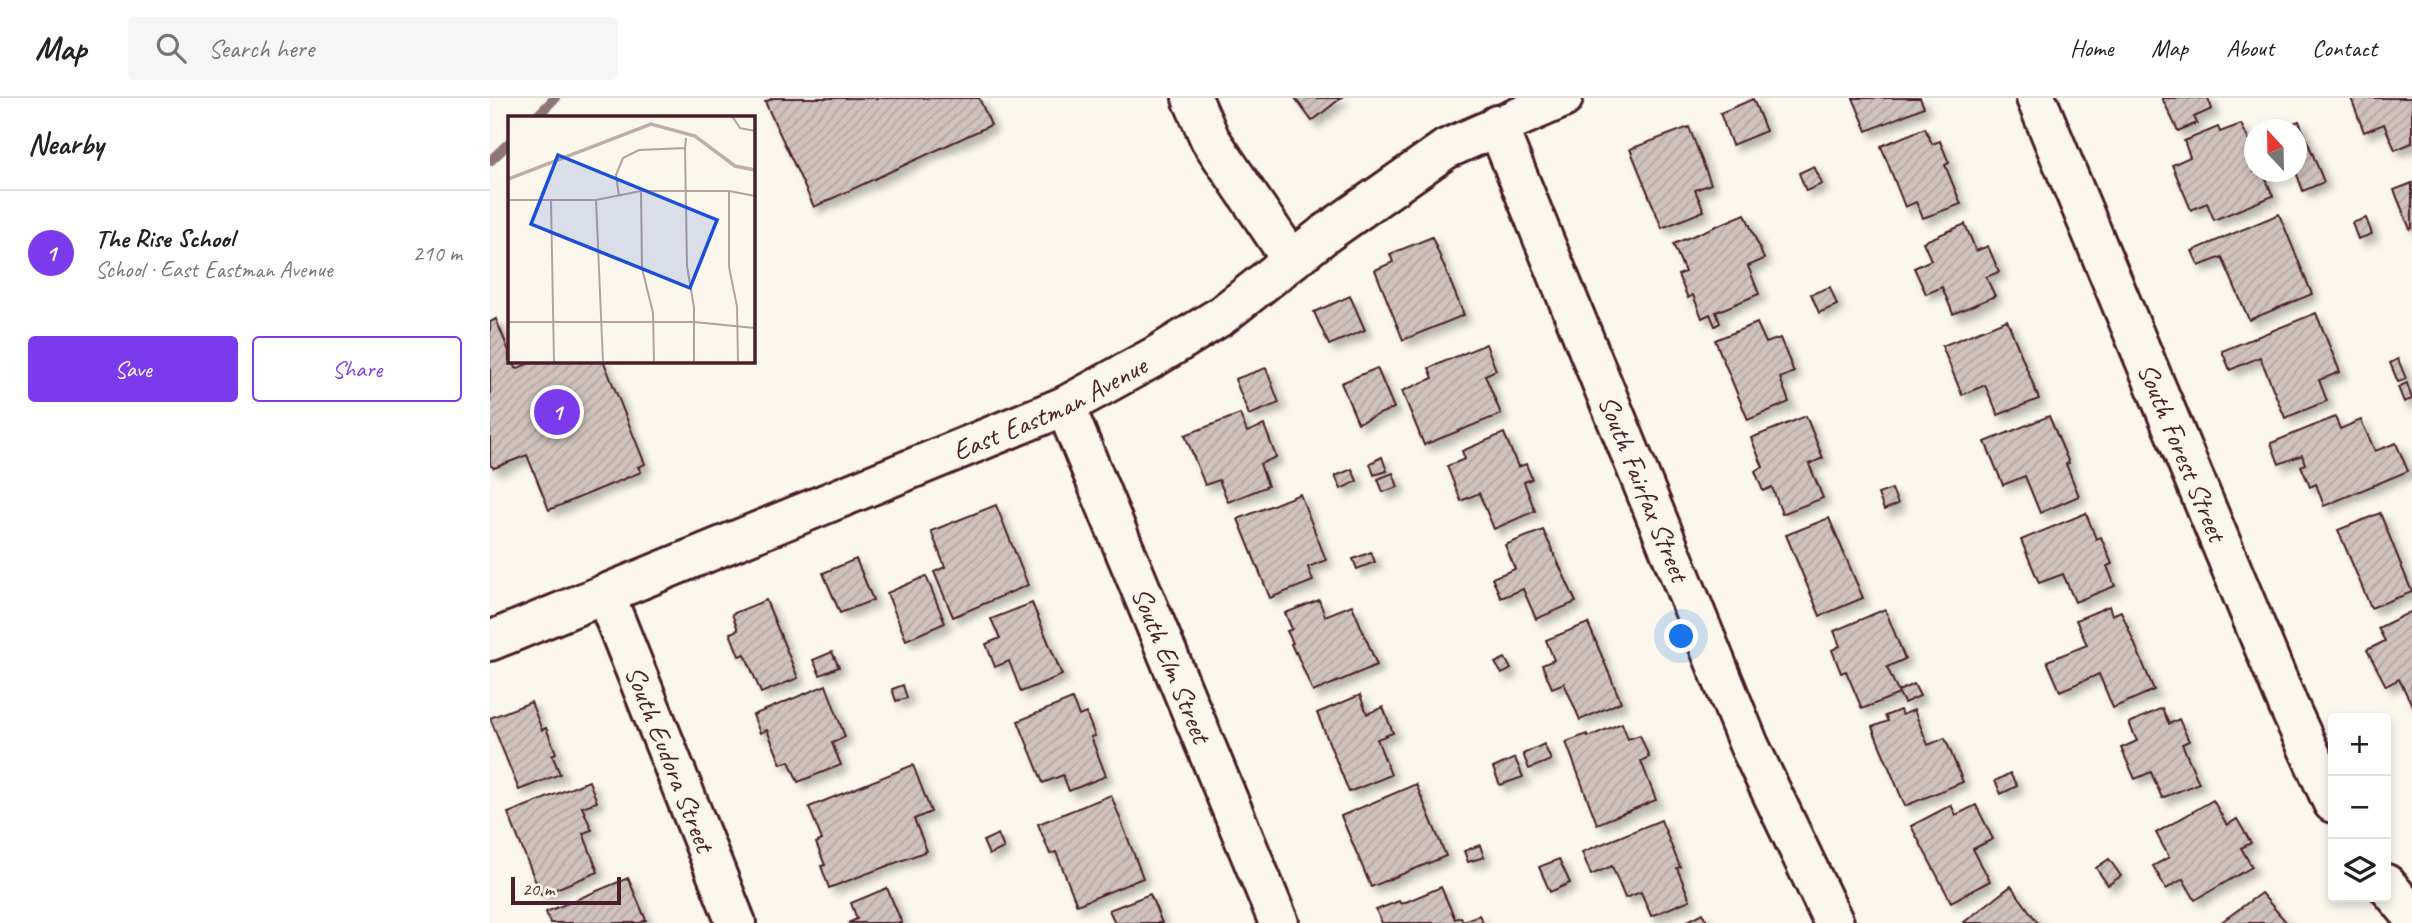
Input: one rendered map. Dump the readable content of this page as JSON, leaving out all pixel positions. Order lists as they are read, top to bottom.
{
  "streets": {
    "street": [
      "East Eastman Avenue",
      "South Forest Street",
      "South Fairfax Street",
      "South Elm Street",
      "South Eudora Street"
    ]
  },
  "crossings": [
    ["East Eastman Avenue", "South Fairfax Street"],
    ["East Eastman Avenue", "South Elm Street"],
    ["East Eastman Avenue", "South Eudora Street"]
  ],
  "scale_bar": "20 m",
  "north": "top",
  "page": {
    "header": "Map",
    "search": "Search here",
    "nav": [
      "Home",
      "Map",
      "About",
      "Contact"
    ],
    "heading": "Nearby",
    "list": [
      {
        "mark": "1",
        "name": "The Rise School",
        "note": "School · East Eastman Avenue",
        "value": "210 m"
      }
    ],
    "buttons": ["Save", "Share"],
    "pins": "1",
    "map_buttons": ["+", "−"],
    "scale": "20 m"
  }
}
